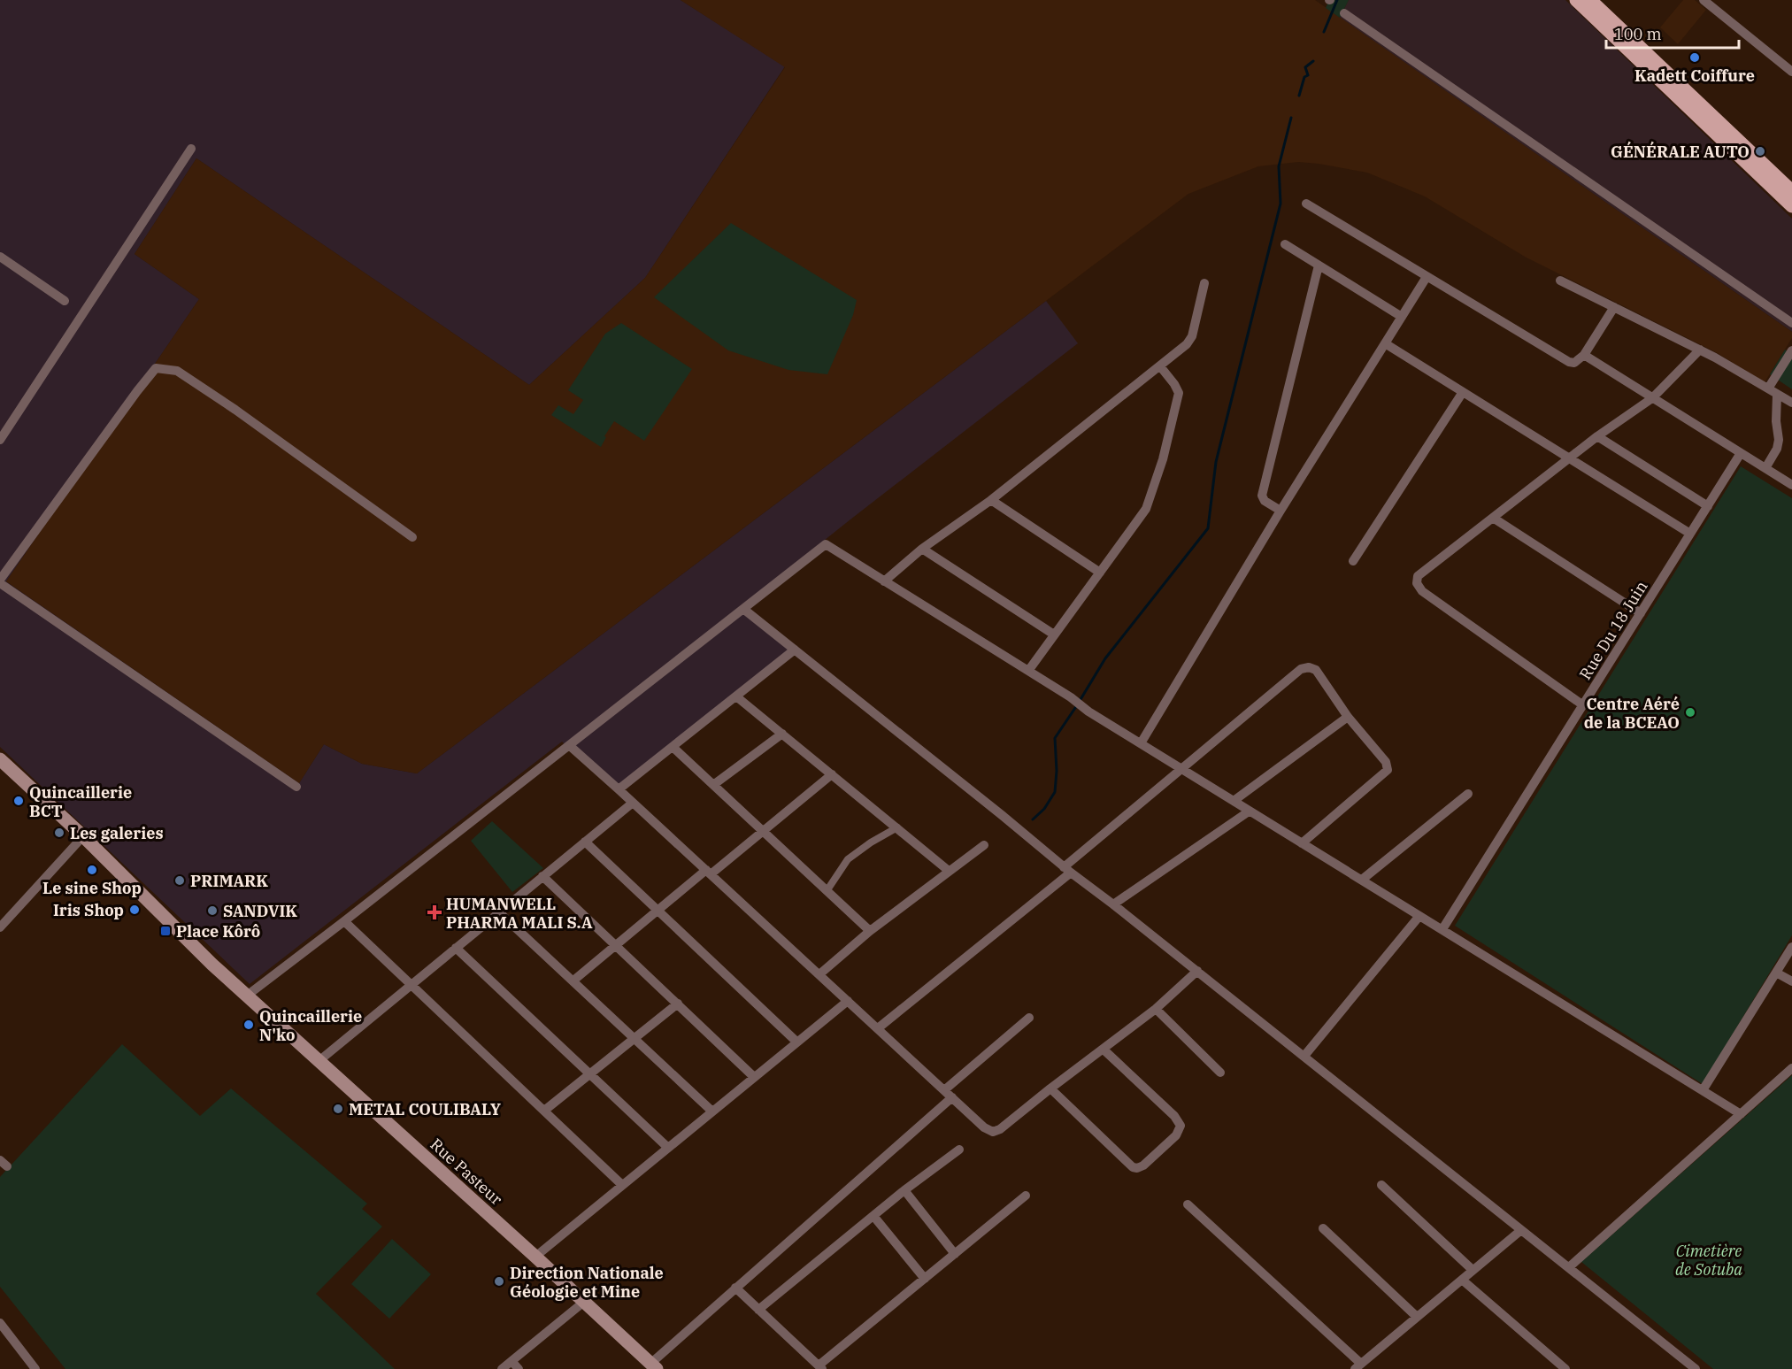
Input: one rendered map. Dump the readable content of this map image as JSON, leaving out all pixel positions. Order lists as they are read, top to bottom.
{
  "streets": {
    "main road": ["Rue Pasteur"],
    "street": ["Rue Du 18 Juin"]
  },
  "parks": ["Cimetière de Sotuba"],
  "places": {
    "other": [
      "Kadett Coiffure",
      "GÉNÉRALE AUTO",
      "Centre Aéré de la BCEAO",
      "Quincaillerie BCT",
      "Les galeries",
      "Le sine Shop",
      "PRIMARK",
      "Iris Shop",
      "SANDVIK",
      "Quincaillerie N'ko",
      "METAL COULIBALY",
      "Direction Nationale Géologie et Mine"
    ],
    "health": ["HUMANWELL PHARMA MALI S.A"],
    "transit": ["Place Kôrô"]
  },
  "scale_bar": "100 m"
}
